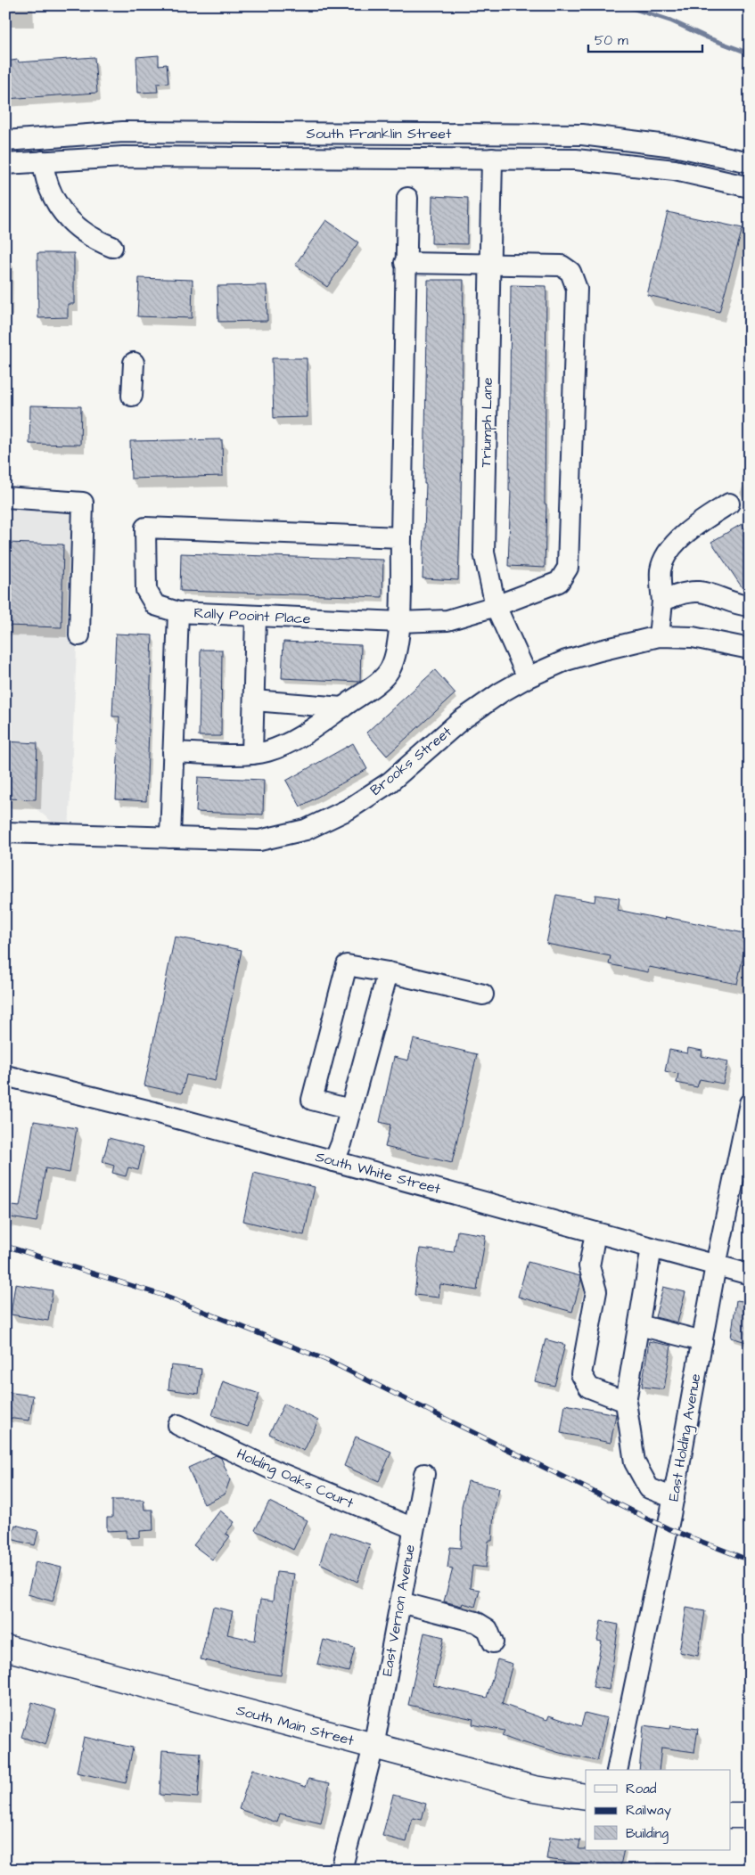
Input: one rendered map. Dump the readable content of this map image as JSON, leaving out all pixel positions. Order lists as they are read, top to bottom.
{
  "streets": {
    "main road": ["South Main Street"],
    "street": [
      "South Franklin Street",
      "Triumph Lane",
      "Rally Pooint Place",
      "Brooks Street",
      "South White Street",
      "East Holding Avenue",
      "Holding Oaks Court",
      "East Vernon Avenue"
    ]
  },
  "crossings": [
    ["South Franklin Street", "Triumph Lane"],
    ["Triumph Lane", "Rally Pooint Place"],
    ["Triumph Lane", "Brooks Street"],
    ["Rally Pooint Place", "Brooks Street"],
    ["South White Street", "East Holding Avenue"],
    ["Holding Oaks Court", "East Vernon Avenue"],
    ["East Vernon Avenue", "South Main Street"]
  ],
  "legend": ["Road", "Railway", "Building"],
  "scale_bar": "50 m"
}
